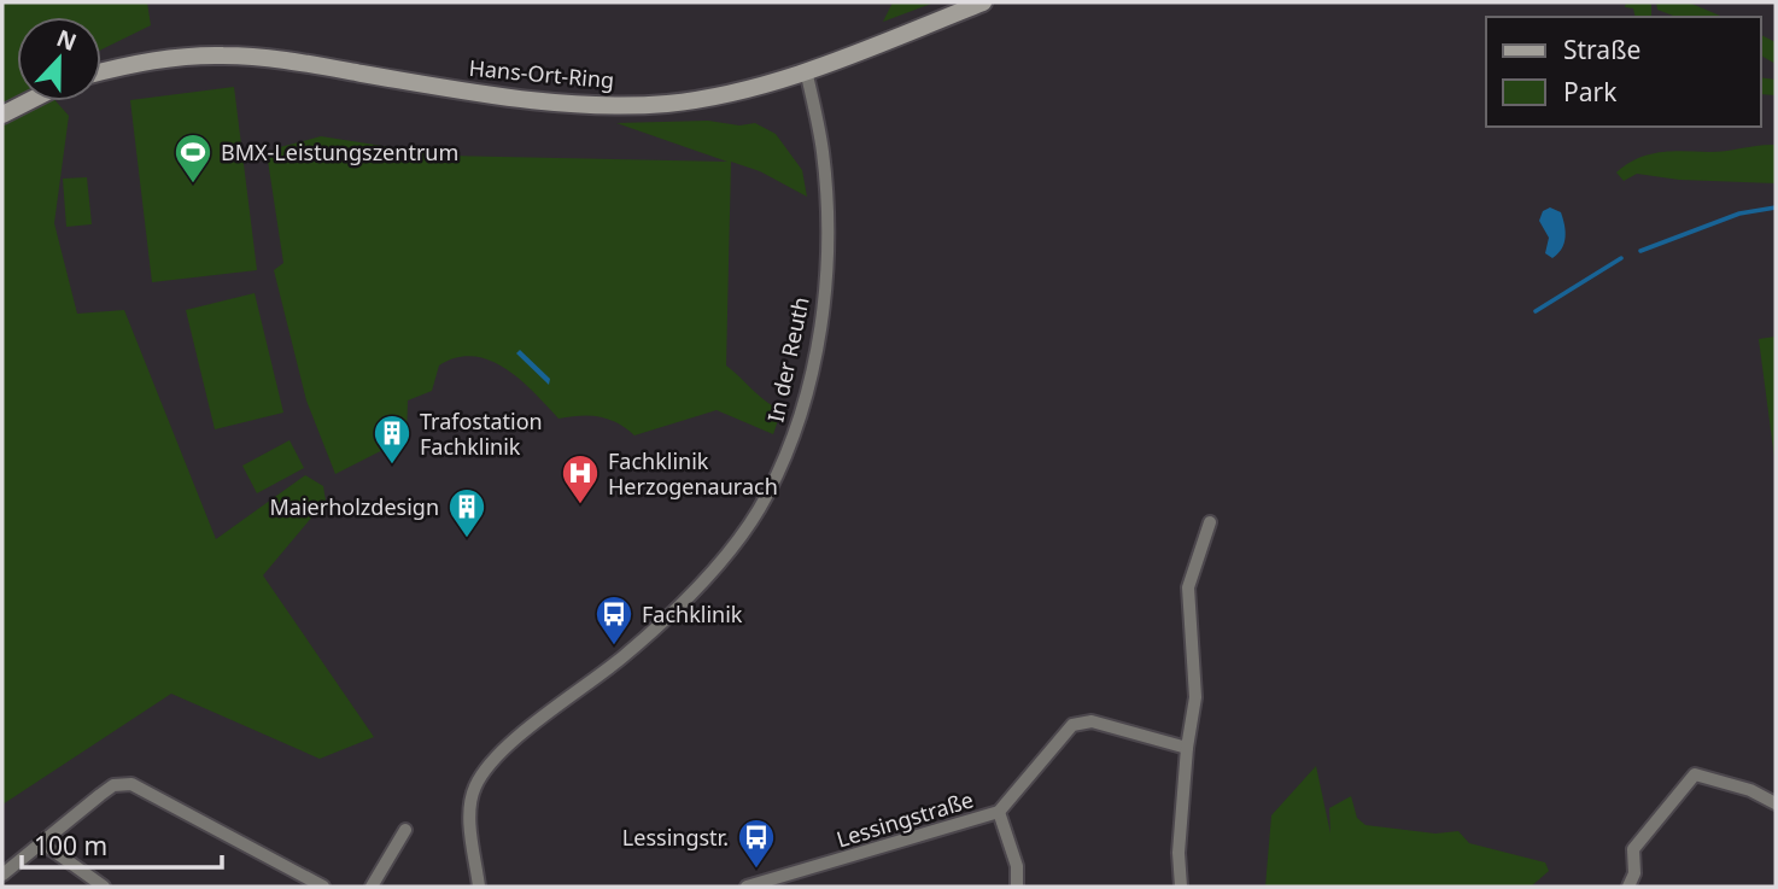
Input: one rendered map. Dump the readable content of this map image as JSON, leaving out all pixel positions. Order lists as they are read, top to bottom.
{
  "streets": {
    "main road": ["Hans-Ort-Ring"],
    "street": ["In der Reuth", "Lessingstraße"]
  },
  "crossings": [
    ["Hans-Ort-Ring", "In der Reuth"]
  ],
  "places": {
    "sports": ["BMX-Leistungszentrum"],
    "building": ["Trafostation Fachklinik", "Maierholzdesign"],
    "hospital": ["Fachklinik Herzogenaurach"],
    "bus stop": ["Fachklinik", "Lessingstr."]
  },
  "legend": ["Straße", "Park"],
  "scale_bar": "100 m",
  "north": "top"
}
